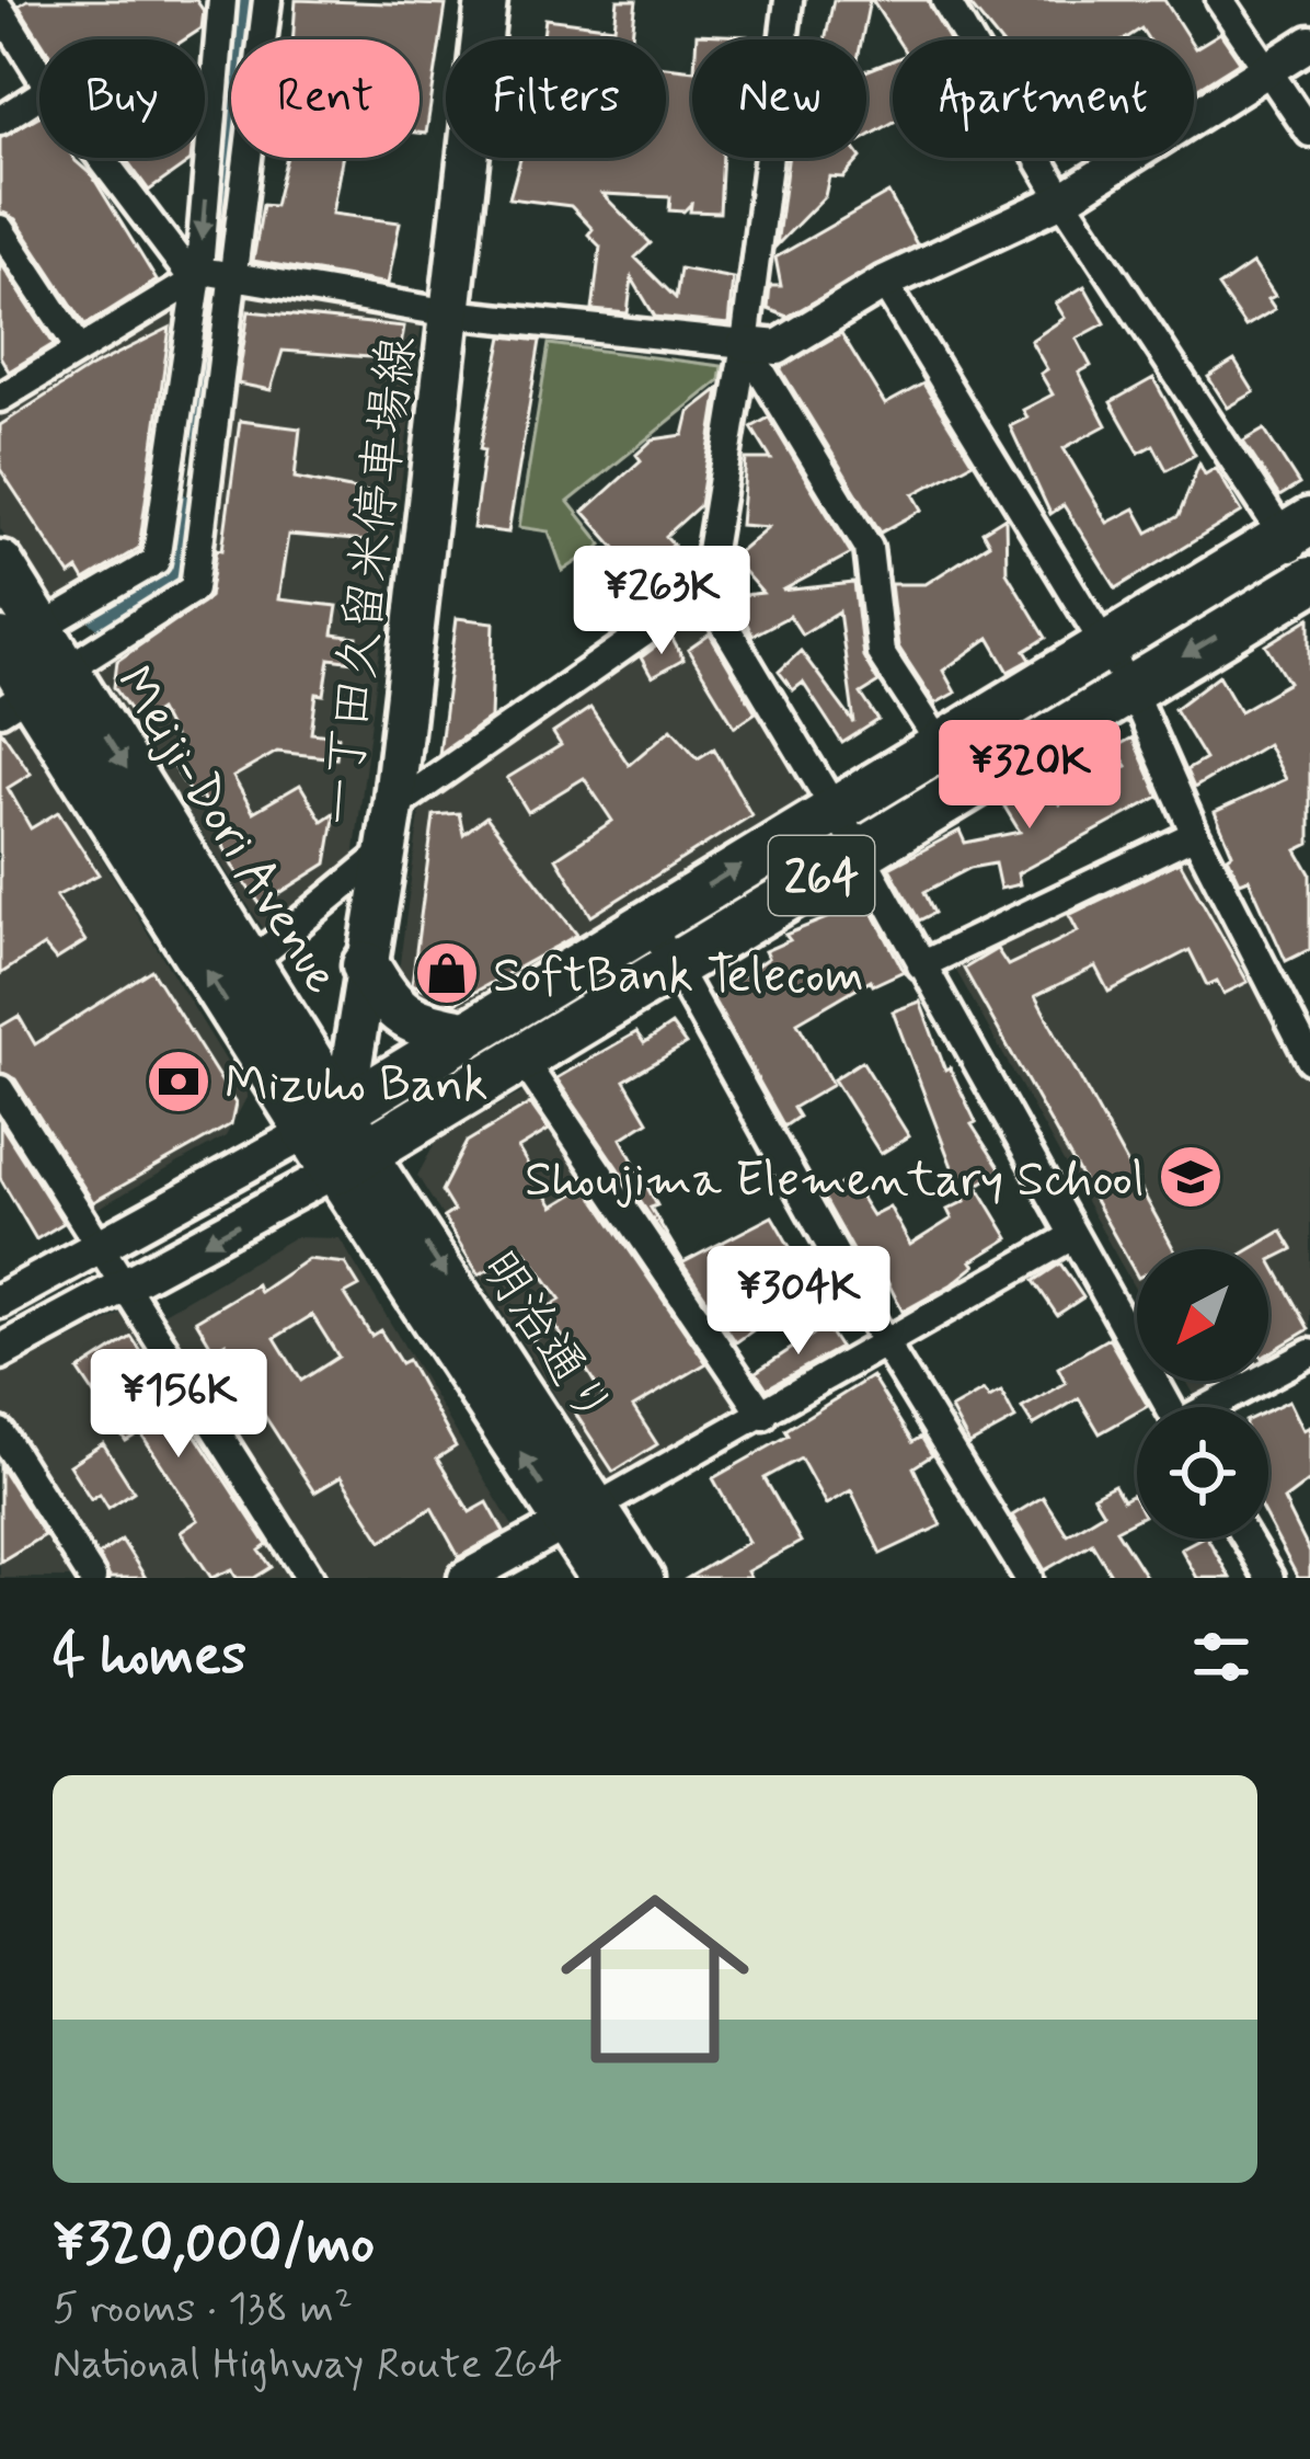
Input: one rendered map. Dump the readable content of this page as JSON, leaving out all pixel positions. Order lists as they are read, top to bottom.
{
  "streets": {
    "highway": ["Meiji-Dori Avenue", "264"],
    "main road": ["一丁田久留米停車場線", "明治通り"]
  },
  "crossings": [
    ["一丁田久留米停車場線", "Meiji-Dori Avenue"],
    ["一丁田久留米停車場線", "264"],
    ["Meiji-Dori Avenue", "264"],
    ["Meiji-Dori Avenue", "明治通り"],
    ["264", "明治通り"]
  ],
  "places": {
    "shop": ["SoftBank Telecom"],
    "bank": ["Mizuho Bank"],
    "school or university": ["Shoujima Elementary School"]
  },
  "north": "bottom left",
  "page": {
    "chip": [
      "Buy",
      "Rent",
      "Filters",
      "New",
      "Apartment"
    ],
    "price": [
      "¥263K",
      "¥320K",
      "¥304K",
      "¥156K"
    ],
    "heading": "4 homes",
    "list": [
      {
        "name": "¥320,000/mo",
        "note": "5 rooms · 138 m² · National Highway Route 264"
      }
    ]
  }
}
